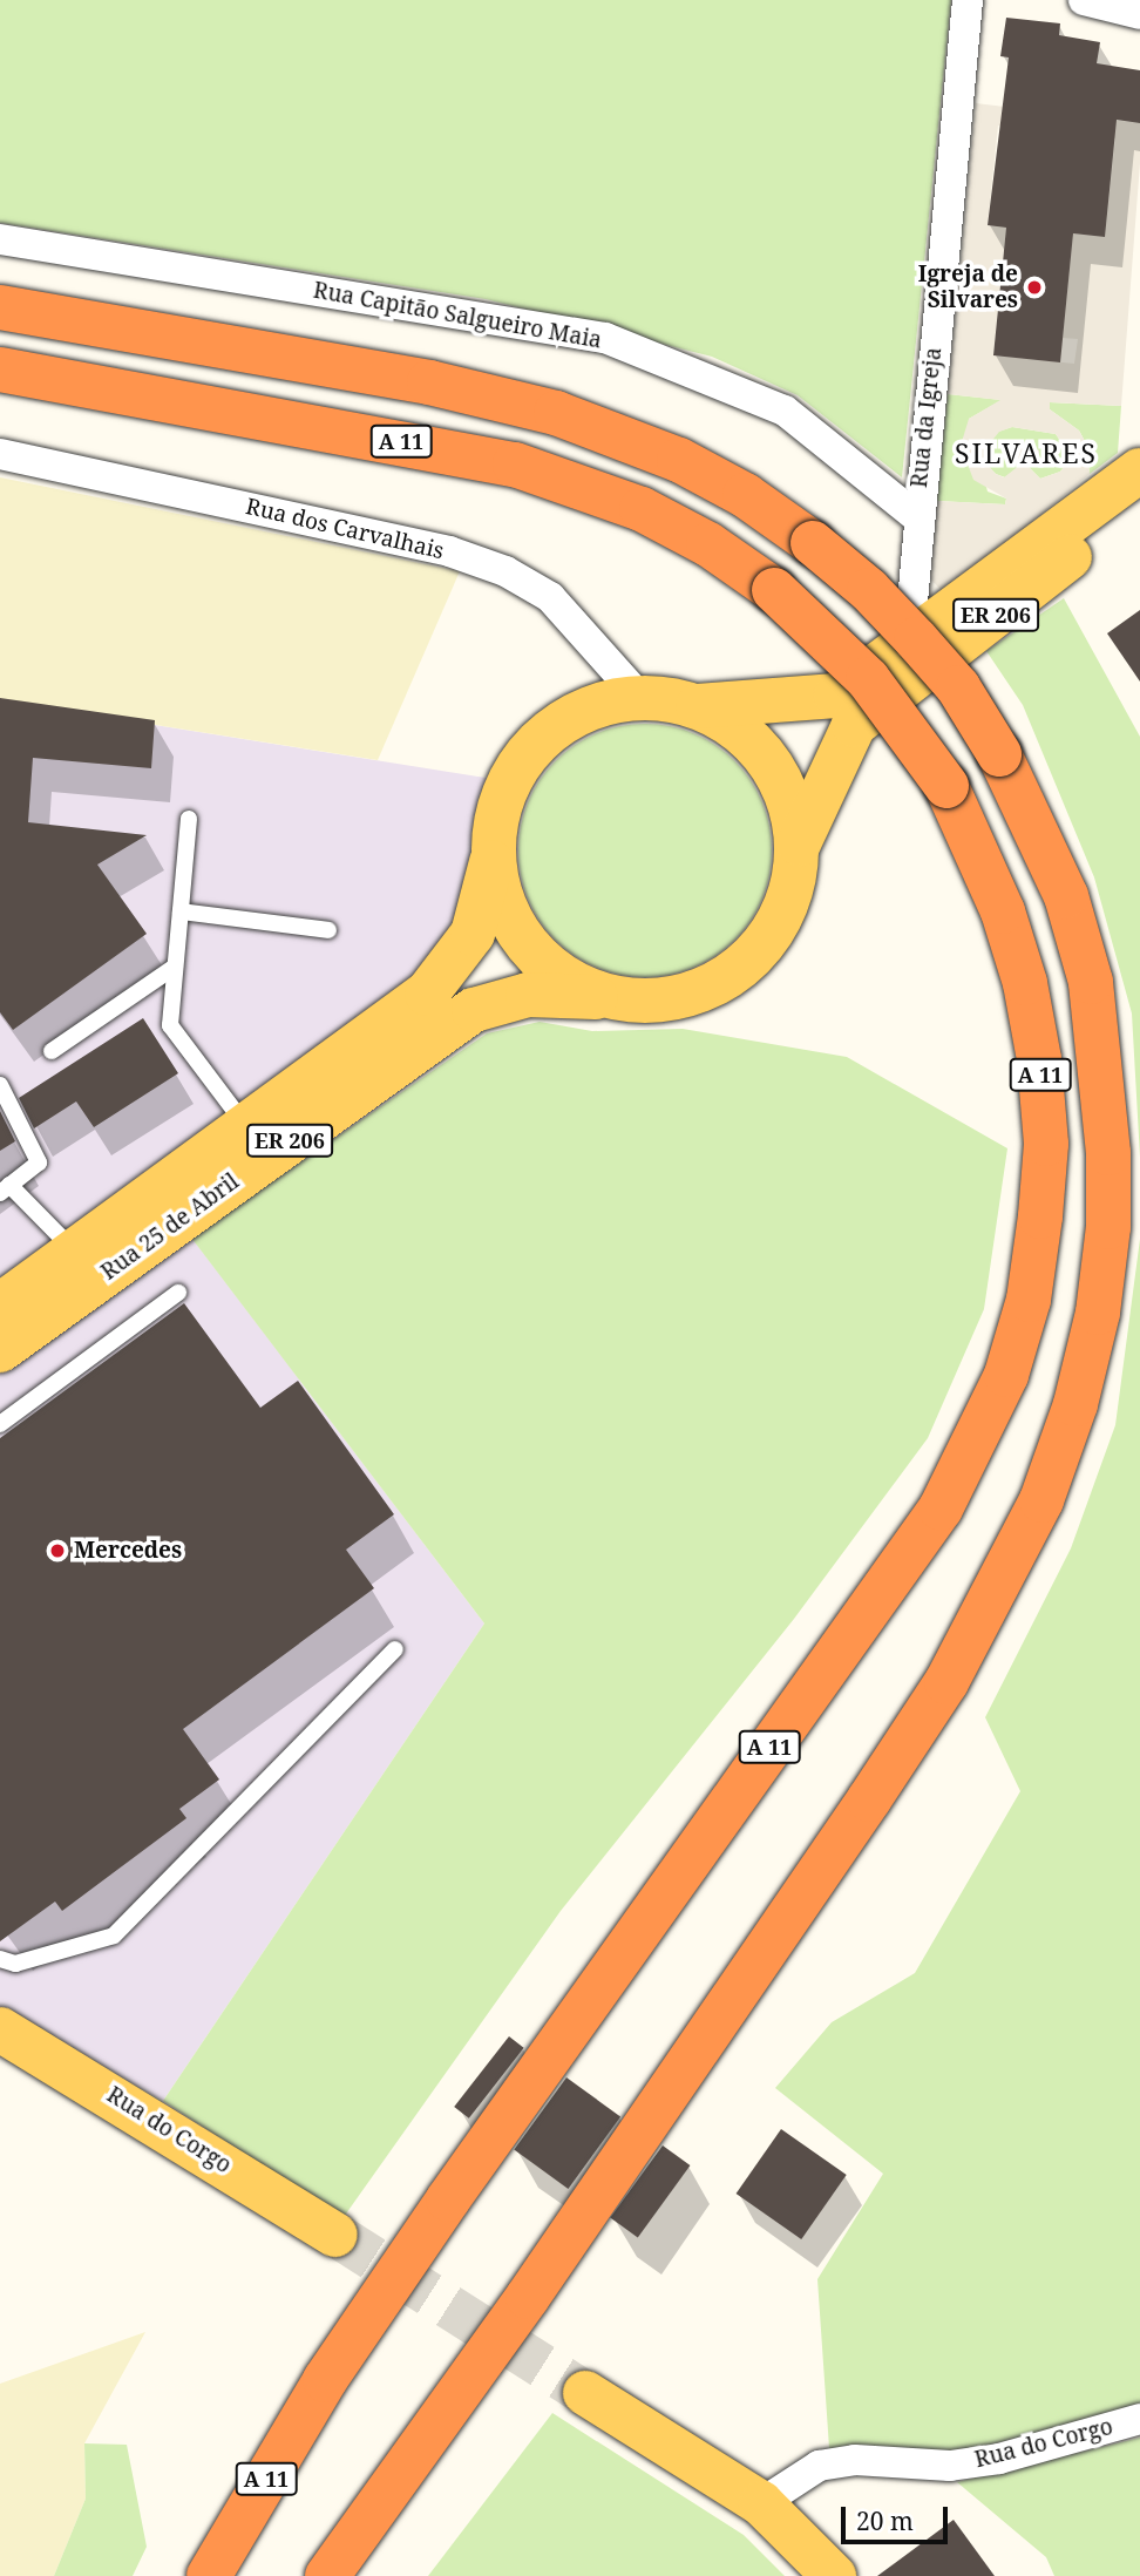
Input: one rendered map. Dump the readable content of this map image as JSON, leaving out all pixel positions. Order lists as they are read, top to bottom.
{
  "streets": {
    "highway": ["A 11"],
    "main road": ["ER 206", "Rua 25 de Abril", "Rua do Corgo"],
    "street": ["Rua Capitão Salgueiro Maia", "Rua da Igreja", "Rua dos Carvalhais"]
  },
  "crossings": [
    ["Rua Capitão Salgueiro Maia", "Rua da Igreja"],
    ["Rua da Igreja", "ER 206"],
    ["Rua dos Carvalhais", "ER 206"],
    ["ER 206", "Rua 25 de Abril"]
  ],
  "districts": ["SILVARES"],
  "places": ["Igreja de Silvares", "Mercedes"],
  "scale_bar": "20 m"
}
